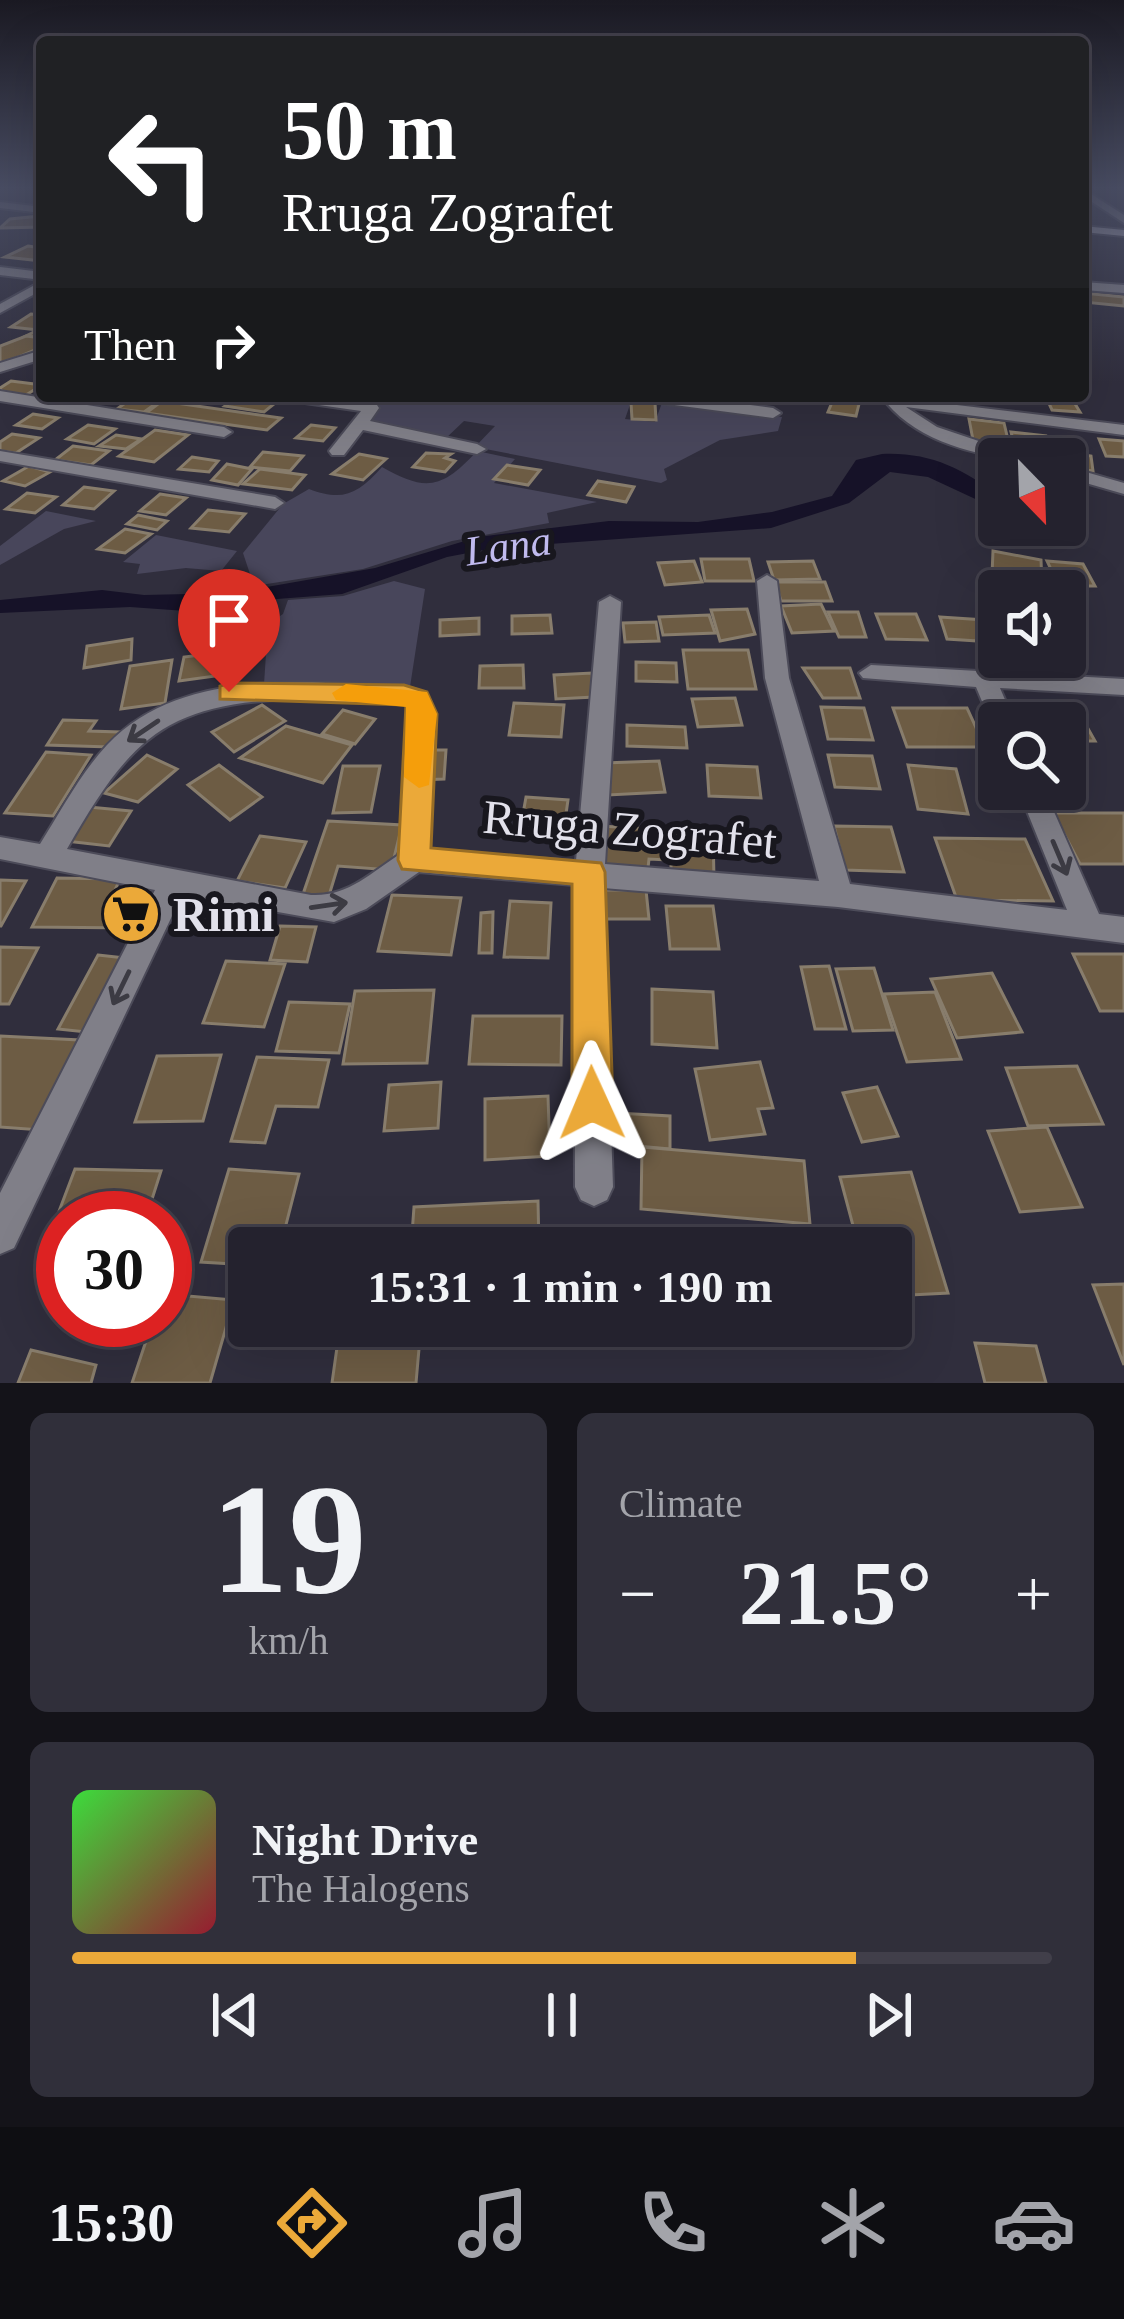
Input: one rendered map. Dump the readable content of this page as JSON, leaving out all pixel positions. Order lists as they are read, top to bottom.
{
  "streets": {
    "street": ["Rruga Zografet"]
  },
  "water": ["Lana"],
  "places": {
    "supermarket": ["Rimi"]
  },
  "north": "bottom right",
  "page": {
    "turn": ["50 m", "Rruga Zografet"],
    "then": "Then",
    "limit": "30",
    "trip": "15:31 · 1 min · 190 m",
    "tile": [
      ["19", "km/h"],
      "Climate"
    ],
    "heat": ["−", "21.5°", "+"],
    "song": ["Night Drive", "The Halogens"],
    "tabs": "15:30"
  }
}
